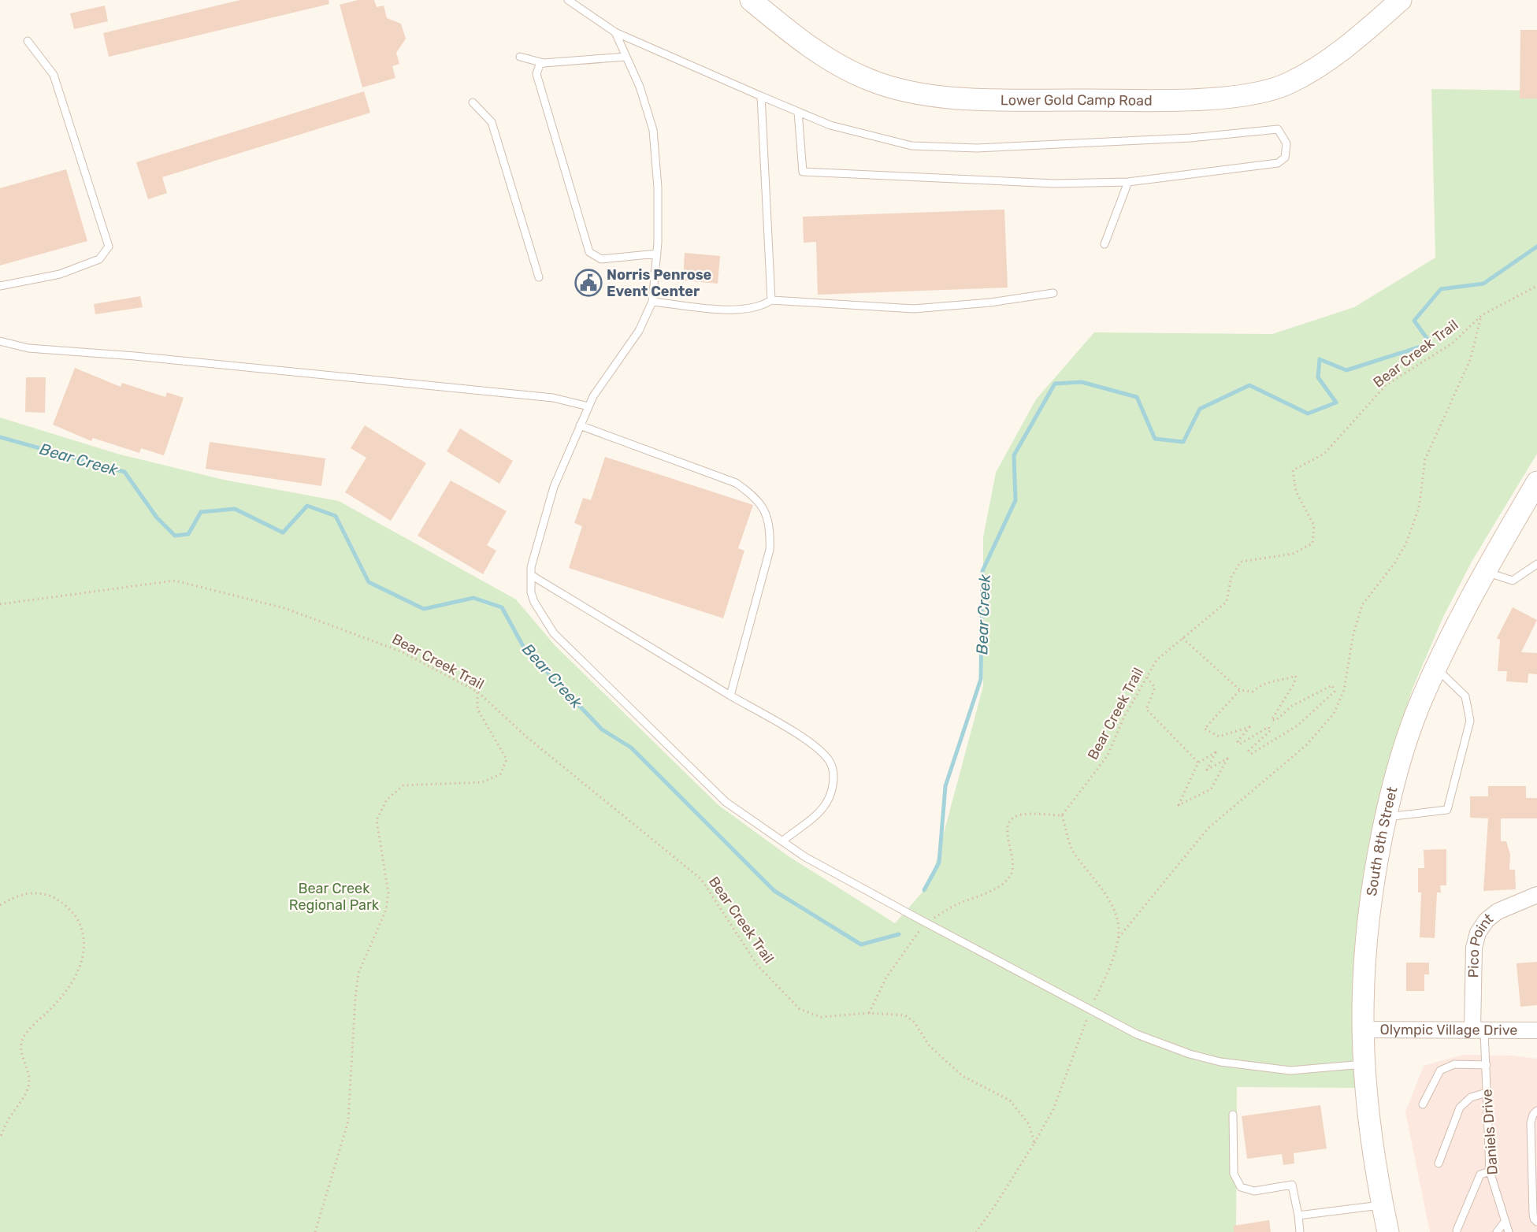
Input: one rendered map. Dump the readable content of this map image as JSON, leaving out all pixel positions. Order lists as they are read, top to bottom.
{
  "streets": {
    "main road": ["Lower Gold Camp Road", "South 8th Street"],
    "street": ["Pico Point", "Olympic Village Drive"],
    "lane": ["Daniels Drive"],
    "path": ["Bear Creek Trail"]
  },
  "crossings": [
    ["South 8th Street", "Olympic Village Drive"],
    ["Pico Point", "Olympic Village Drive"],
    ["Pico Point", "Daniels Drive"],
    ["Olympic Village Drive", "Daniels Drive"]
  ],
  "water": ["Bear Creek"],
  "parks": ["Bear Creek Regional Park"],
  "places": {
    "public building": ["Norris Penrose Event Center"]
  }
}
